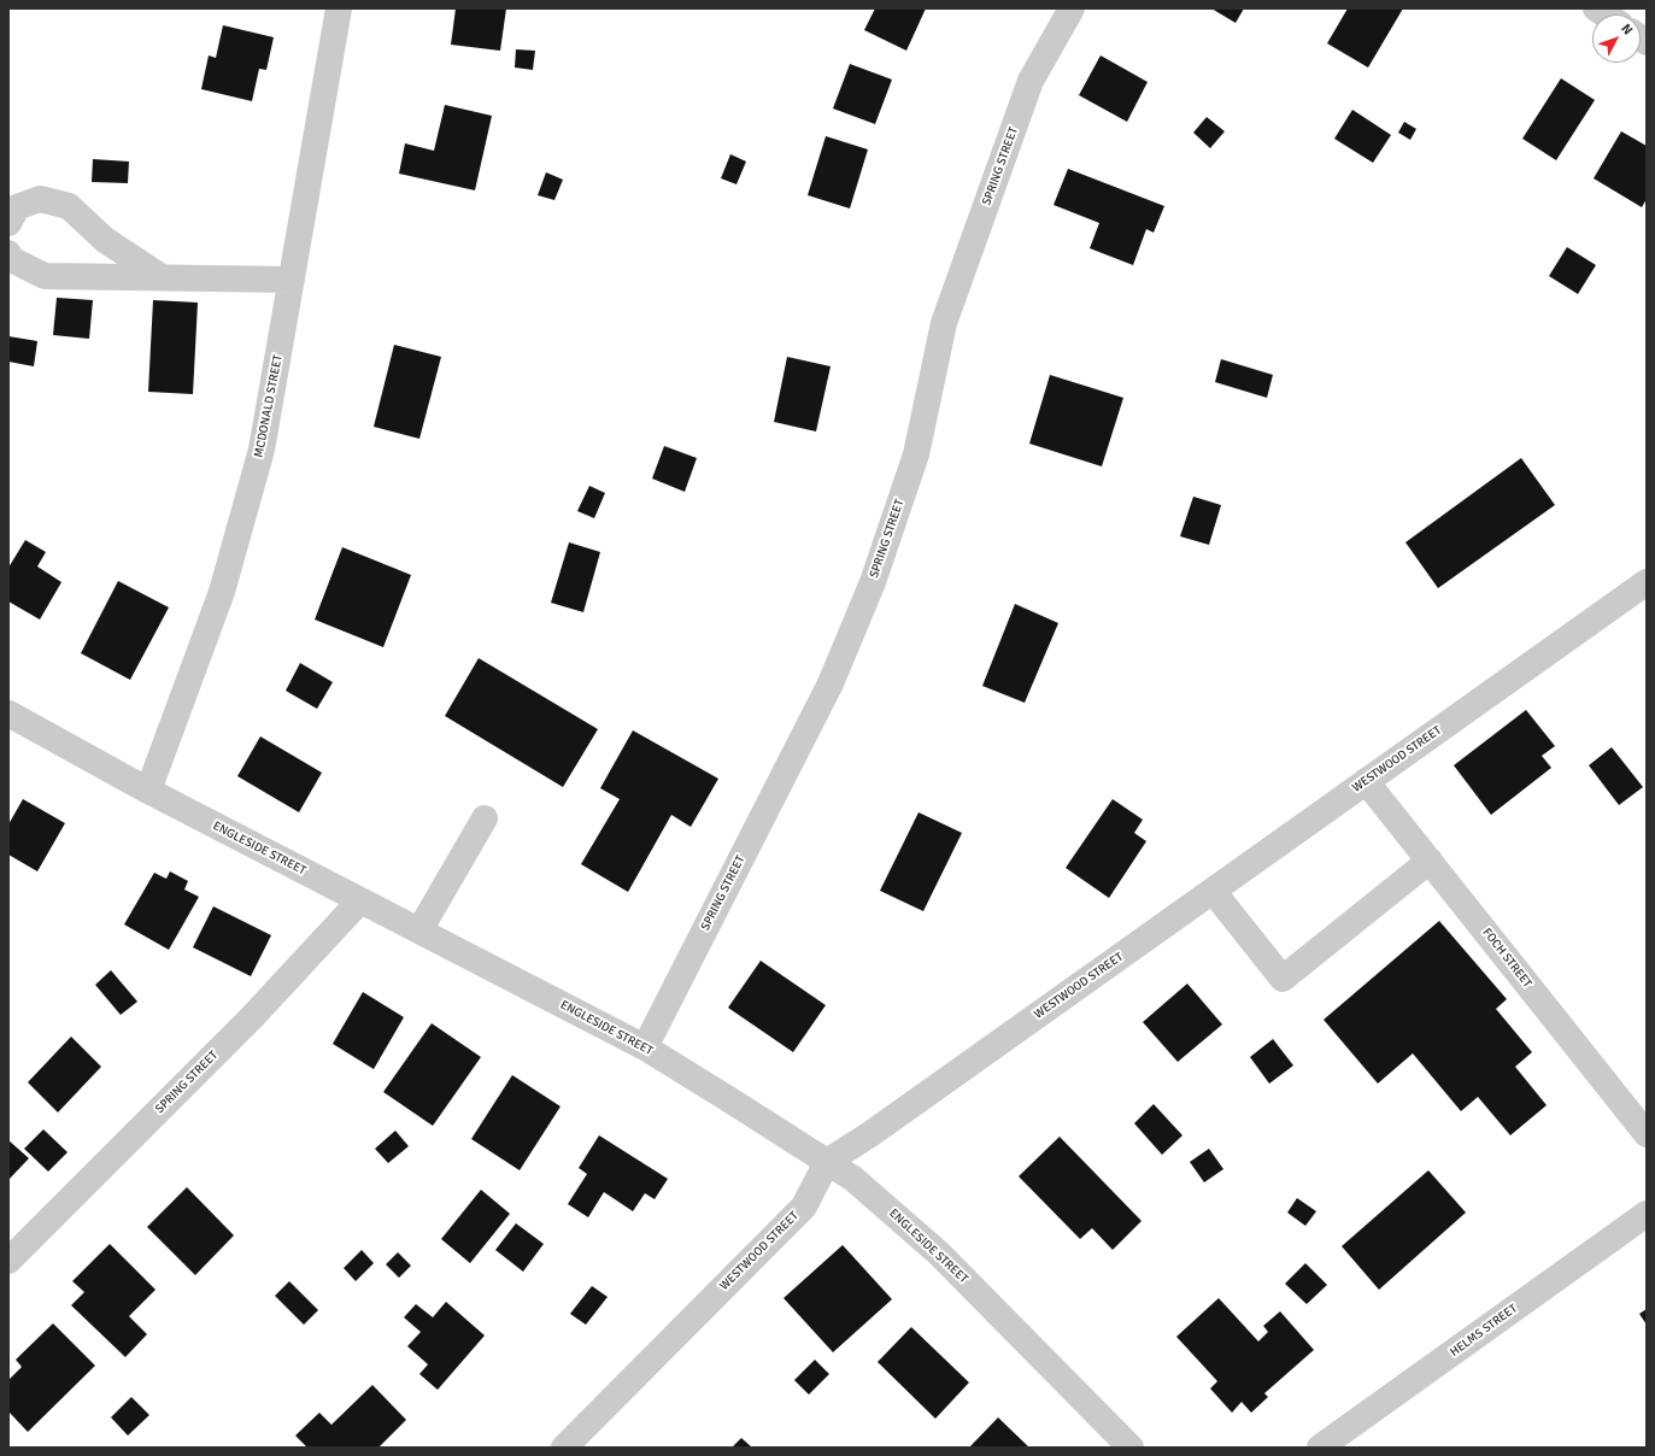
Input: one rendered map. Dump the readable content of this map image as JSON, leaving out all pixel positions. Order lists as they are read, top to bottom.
{
  "streets": {
    "street": [
      "SPRING STREET",
      "MCDONALD STREET",
      "WESTWOOD STREET",
      "ENGLESIDE STREET",
      "FOCH STREET",
      "HELMS STREET"
    ]
  },
  "crossings": [
    ["SPRING STREET", "ENGLESIDE STREET"],
    ["MCDONALD STREET", "ENGLESIDE STREET"],
    ["WESTWOOD STREET", "ENGLESIDE STREET"],
    ["WESTWOOD STREET", "FOCH STREET"]
  ],
  "north": "top right"
}
